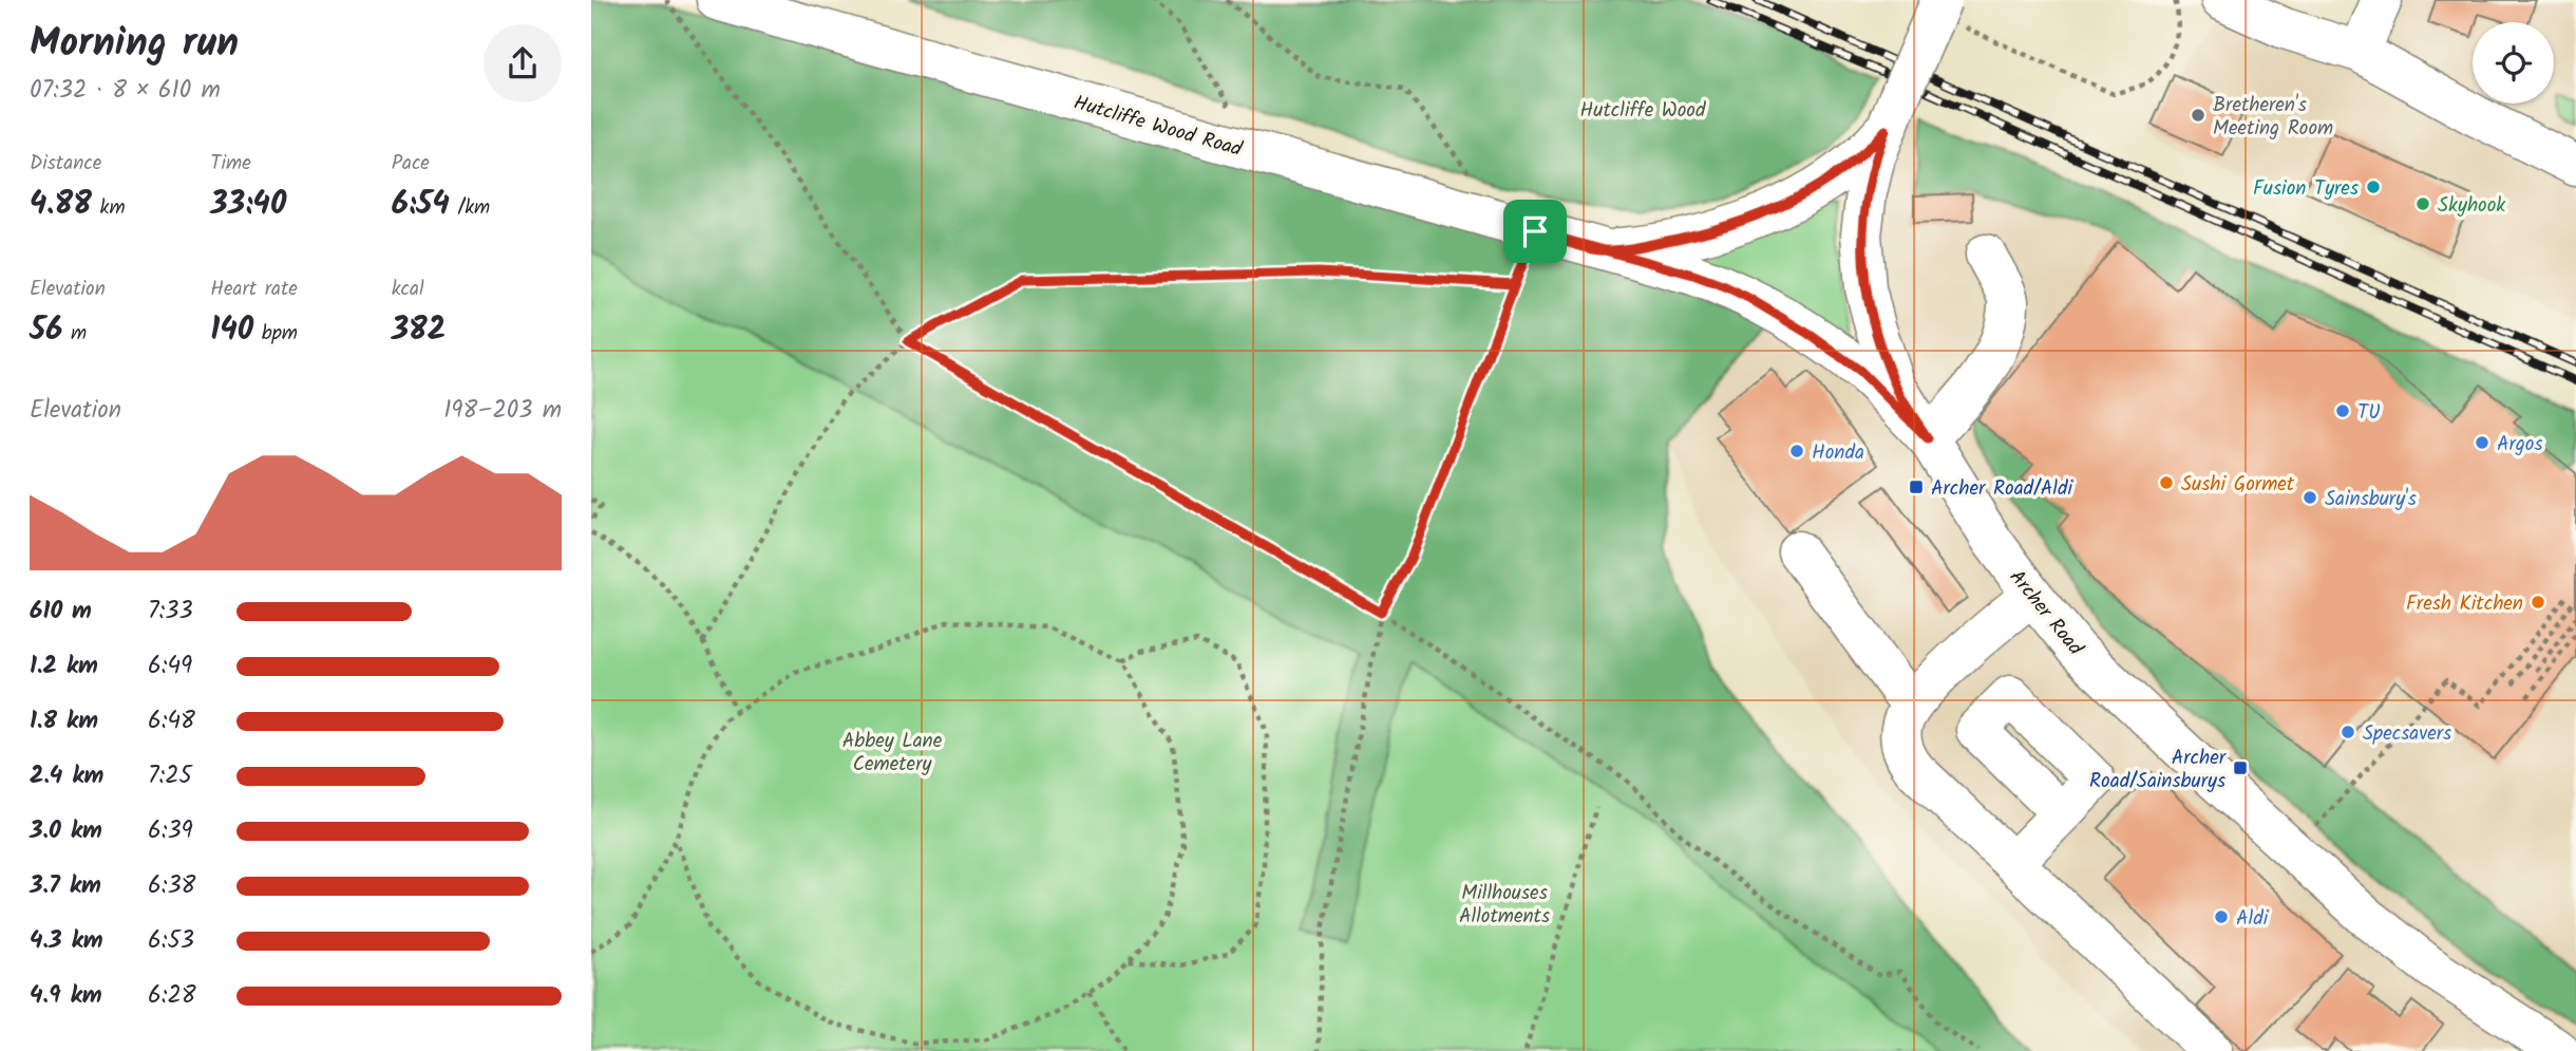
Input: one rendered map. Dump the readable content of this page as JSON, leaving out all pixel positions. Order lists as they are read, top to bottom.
{
  "streets": {
    "street": ["Hutcliffe Wood Road", "Archer Road"]
  },
  "crossings": [
    ["Hutcliffe Wood Road", "Archer Road"]
  ],
  "parks": ["Hutcliffe Wood", "Abbey Lane Cemetery", "Millhouses Allotments"],
  "places": {
    "other": [
      "Bretheren's Meeting Room",
      "Fusion Tyres",
      "Skyhook",
      "TU",
      "Argos",
      "Honda",
      "Sushi Gormet",
      "Sainsbury's",
      "Fresh Kitchen",
      "Specsavers",
      "Aldi"
    ],
    "transit": ["Archer Road/Aldi", "Archer Road/Sainsburys"]
  },
  "page": {
    "heading": ["Morning run", "07:32 · 8 × 610 m"],
    "stats": [
      ["Distance", "4.88 km"],
      ["Time", "33:40"],
      ["Pace", "6:54 /km"],
      ["Elevation", "56 m"],
      ["Heart rate", "140 bpm"],
      ["kcal", "382"]
    ],
    "chart": ["Elevation", "198–203 m"],
    "list": [
      {
        "name": "610 m",
        "note": "7:33"
      },
      {
        "name": "1.2 km",
        "note": "6:49"
      },
      {
        "name": "1.8 km",
        "note": "6:48"
      },
      {
        "name": "2.4 km",
        "note": "7:25"
      },
      {
        "name": "3.0 km",
        "note": "6:39"
      },
      {
        "name": "3.7 km",
        "note": "6:38"
      },
      {
        "name": "4.3 km",
        "note": "6:53"
      },
      {
        "name": "4.9 km",
        "note": "6:28"
      }
    ]
  }
}
